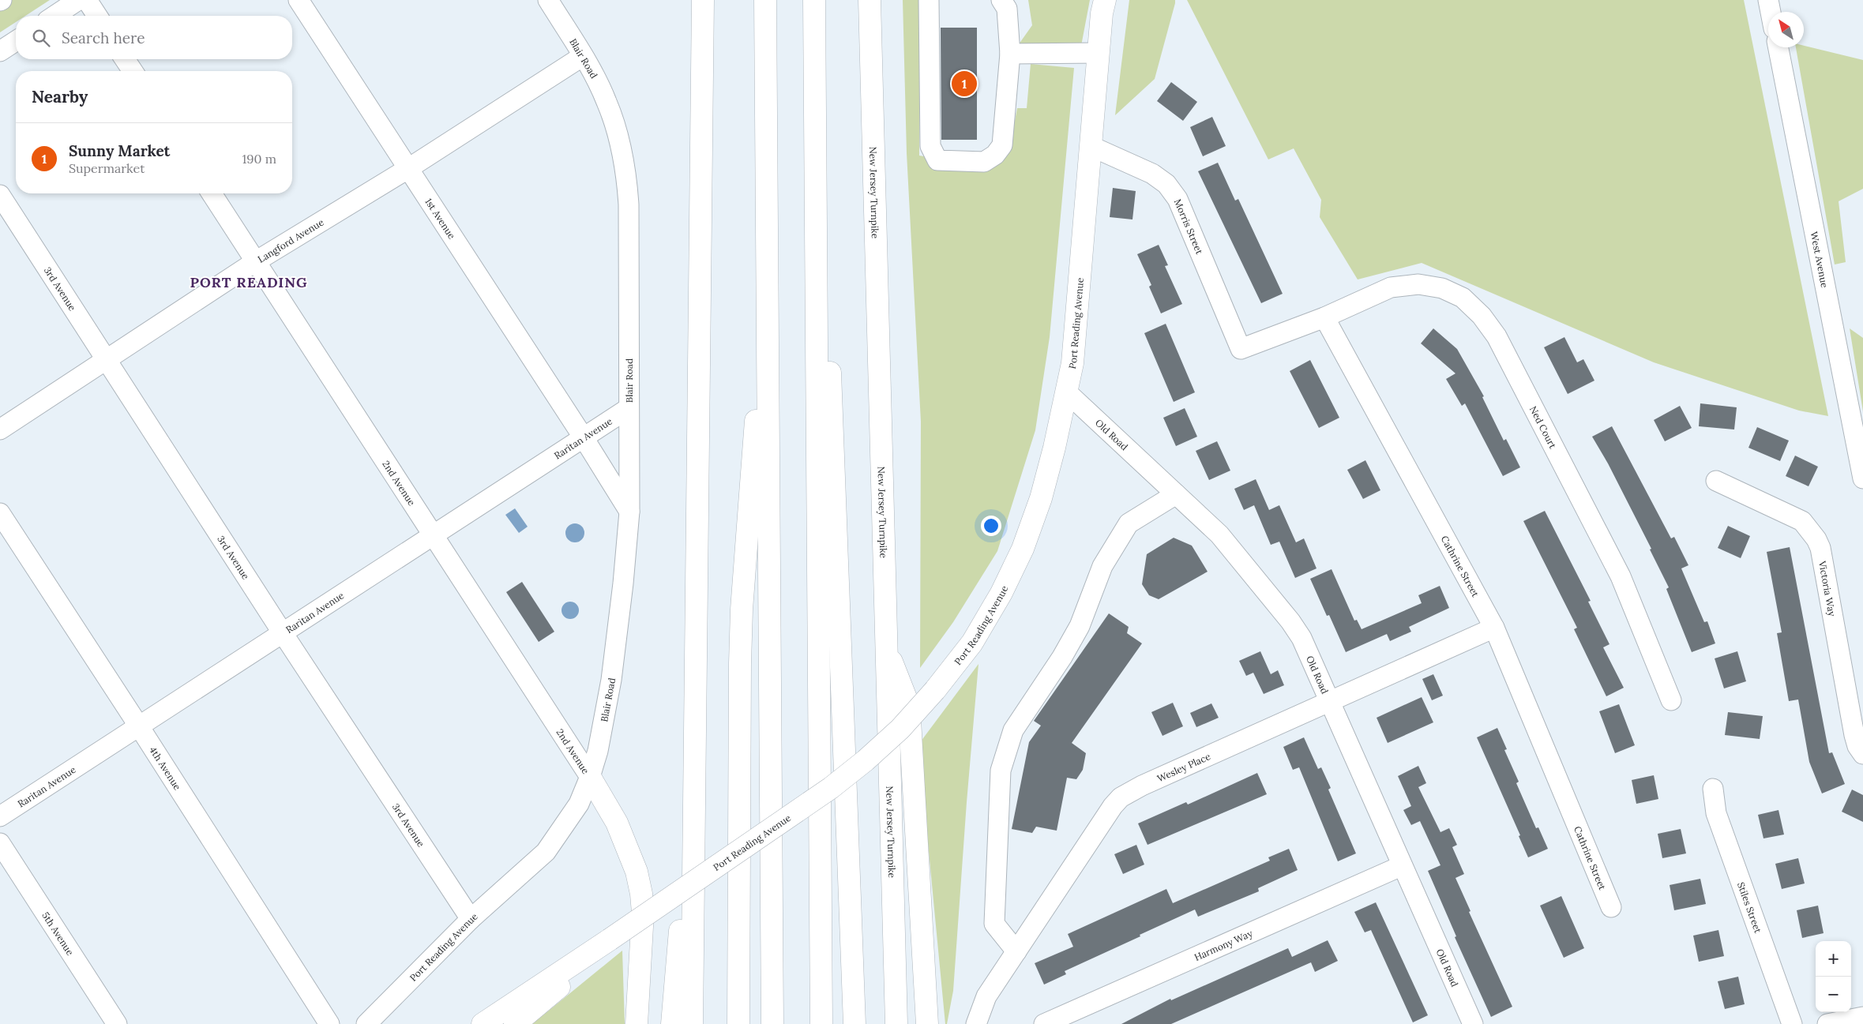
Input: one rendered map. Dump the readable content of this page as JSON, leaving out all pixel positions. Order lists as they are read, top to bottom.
{
  "streets": {
    "main road": ["New Jersey Turnpike", "Port Reading Avenue"],
    "street": [
      "Blair Road",
      "1st Avenue",
      "Morris Street",
      "Langford Avenue",
      "West Avenue",
      "3rd Avenue",
      "Ned Court",
      "Old Road",
      "Raritan Avenue",
      "2nd Avenue",
      "Cathrine Street",
      "Victoria Way",
      "Wesley Place",
      "4th Avenue",
      "Stiles Street",
      "5th Avenue",
      "Harmony Way"
    ]
  },
  "crossings": [
    ["Blair Road", "1st Avenue"],
    ["Blair Road", "Langford Avenue"],
    ["Blair Road", "Port Reading Avenue"],
    ["Blair Road", "Raritan Avenue"],
    ["Blair Road", "2nd Avenue"],
    ["1st Avenue", "Langford Avenue"],
    ["1st Avenue", "Raritan Avenue"],
    ["Morris Street", "Port Reading Avenue"],
    ["Morris Street", "Ned Court"],
    ["Morris Street", "Cathrine Street"],
    ["Langford Avenue", "3rd Avenue"],
    ["Langford Avenue", "2nd Avenue"],
    ["3rd Avenue", "Port Reading Avenue"],
    ["3rd Avenue", "Raritan Avenue"],
    ["Port Reading Avenue", "Old Road"],
    ["Port Reading Avenue", "2nd Avenue"],
    ["Ned Court", "Cathrine Street"],
    ["Old Road", "Wesley Place"],
    ["Old Road", "Harmony Way"],
    ["Raritan Avenue", "2nd Avenue"],
    ["Raritan Avenue", "4th Avenue"],
    ["Cathrine Street", "Wesley Place"]
  ],
  "districts": ["PORT READING"],
  "north": "top left",
  "page": {
    "search": "Search here",
    "pins": "1",
    "heading": "Nearby",
    "list": [
      {
        "mark": "1",
        "name": "Sunny Market",
        "note": "Supermarket",
        "value": "190 m"
      }
    ],
    "map_buttons": ["+", "−"]
  }
}
